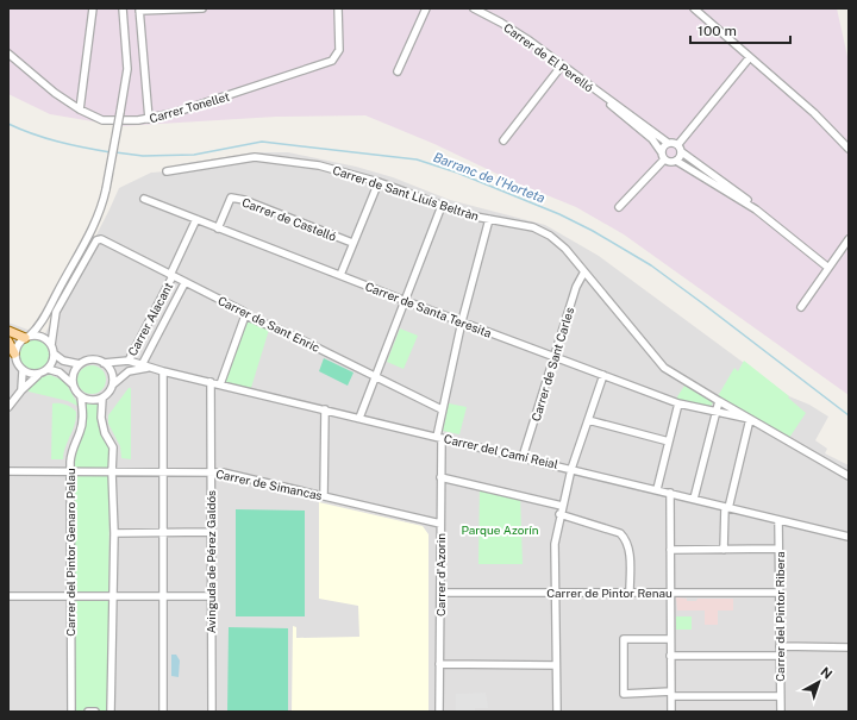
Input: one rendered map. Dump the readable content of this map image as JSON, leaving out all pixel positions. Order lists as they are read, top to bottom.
{
  "streets": {
    "street": [
      "Carrer de El Perelló",
      "Carrer Tonellet",
      "Carrer de Sant Lluís Beltràn",
      "Carrer de Castelló",
      "Carrer de Santa Teresita",
      "Carrer Alacant",
      "Carrer de Sant Enric",
      "Carrer de Sant Carles",
      "Carrer del Camí Reial",
      "Carrer de Simancas",
      "Carrer del Pintor Genaro Palau",
      "Avinguda de Pérez Galdós",
      "Carrer d'Azorin",
      "Carrer de Pintor Renau",
      "Carrer del Pintor Ribera"
    ]
  },
  "crossings": [
    ["Carrer de Sant Lluís Beltràn", "Carrer de Santa Teresita"],
    ["Carrer de Sant Lluís Beltràn", "Carrer de Sant Carles"],
    ["Carrer de Sant Lluís Beltràn", "Carrer d'Azorin"],
    ["Carrer de Castelló", "Carrer de Santa Teresita"],
    ["Carrer de Santa Teresita", "Carrer Alacant"],
    ["Carrer de Santa Teresita", "Carrer de Sant Carles"],
    ["Carrer de Santa Teresita", "Carrer d'Azorin"],
    ["Carrer Alacant", "Carrer de Sant Enric"],
    ["Carrer Alacant", "Carrer del Camí Reial"],
    ["Carrer de Sant Enric", "Carrer d'Azorin"],
    ["Carrer de Sant Carles", "Carrer del Camí Reial"],
    ["Carrer del Camí Reial", "Carrer del Pintor Genaro Palau"],
    ["Carrer del Camí Reial", "Avinguda de Pérez Galdós"],
    ["Carrer del Camí Reial", "Carrer d'Azorin"],
    ["Carrer del Camí Reial", "Carrer del Pintor Ribera"],
    ["Carrer de Simancas", "Carrer del Pintor Genaro Palau"],
    ["Carrer de Simancas", "Avinguda de Pérez Galdós"],
    ["Carrer de Simancas", "Carrer d'Azorin"],
    ["Carrer d'Azorin", "Carrer de Pintor Renau"],
    ["Carrer de Pintor Renau", "Carrer del Pintor Ribera"]
  ],
  "water": ["Barranc de l'Horteta"],
  "parks": ["Parque Azorín"],
  "scale_bar": "100 m",
  "north": "top right"
}
